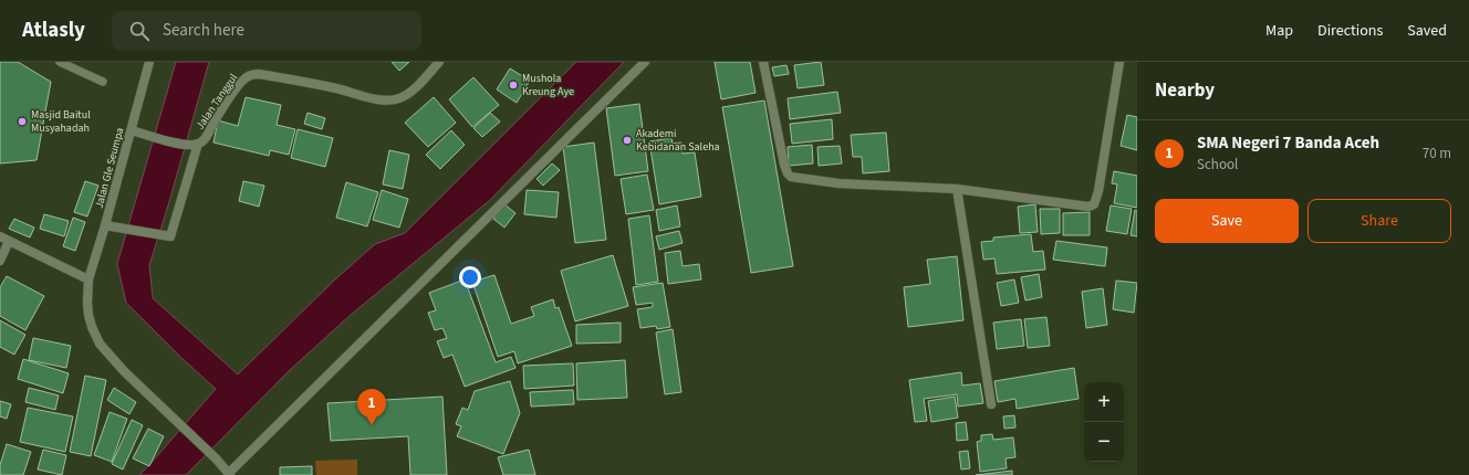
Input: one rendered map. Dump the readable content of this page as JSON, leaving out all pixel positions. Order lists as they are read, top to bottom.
{
  "streets": {
    "street": ["Jalan Tanggul", "Jalan Gle Seumpa"]
  },
  "crossings": [
    ["Jalan Tanggul", "Jalan Gle Seumpa"]
  ],
  "places": ["Mushola Kreung Aye", "Masjid Baitul Musyahadah", "Akademi Kebidanan Saleha"],
  "page": {
    "header": "Atlasly",
    "search": "Search here",
    "nav": ["Map", "Directions", "Saved"],
    "heading": "Nearby",
    "list": [
      {
        "mark": "1",
        "name": "SMA Negeri 7 Banda Aceh",
        "note": "School",
        "value": "70 m"
      }
    ],
    "buttons": ["Save", "Share"],
    "map_buttons": ["+", "−"],
    "pins": "1"
  }
}
